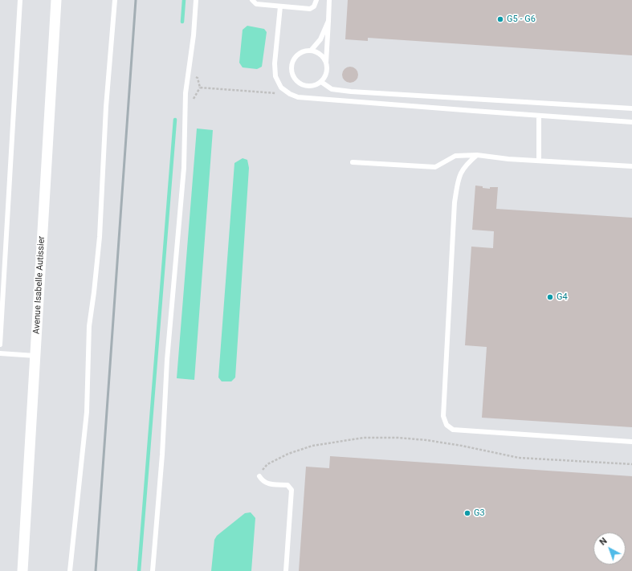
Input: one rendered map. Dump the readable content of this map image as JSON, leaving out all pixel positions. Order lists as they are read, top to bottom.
{
  "streets": {
    "street": ["Avenue Isabelle Autissier"]
  },
  "places": ["G5 - G6", "G4", "G3"],
  "north": "top left"
}
